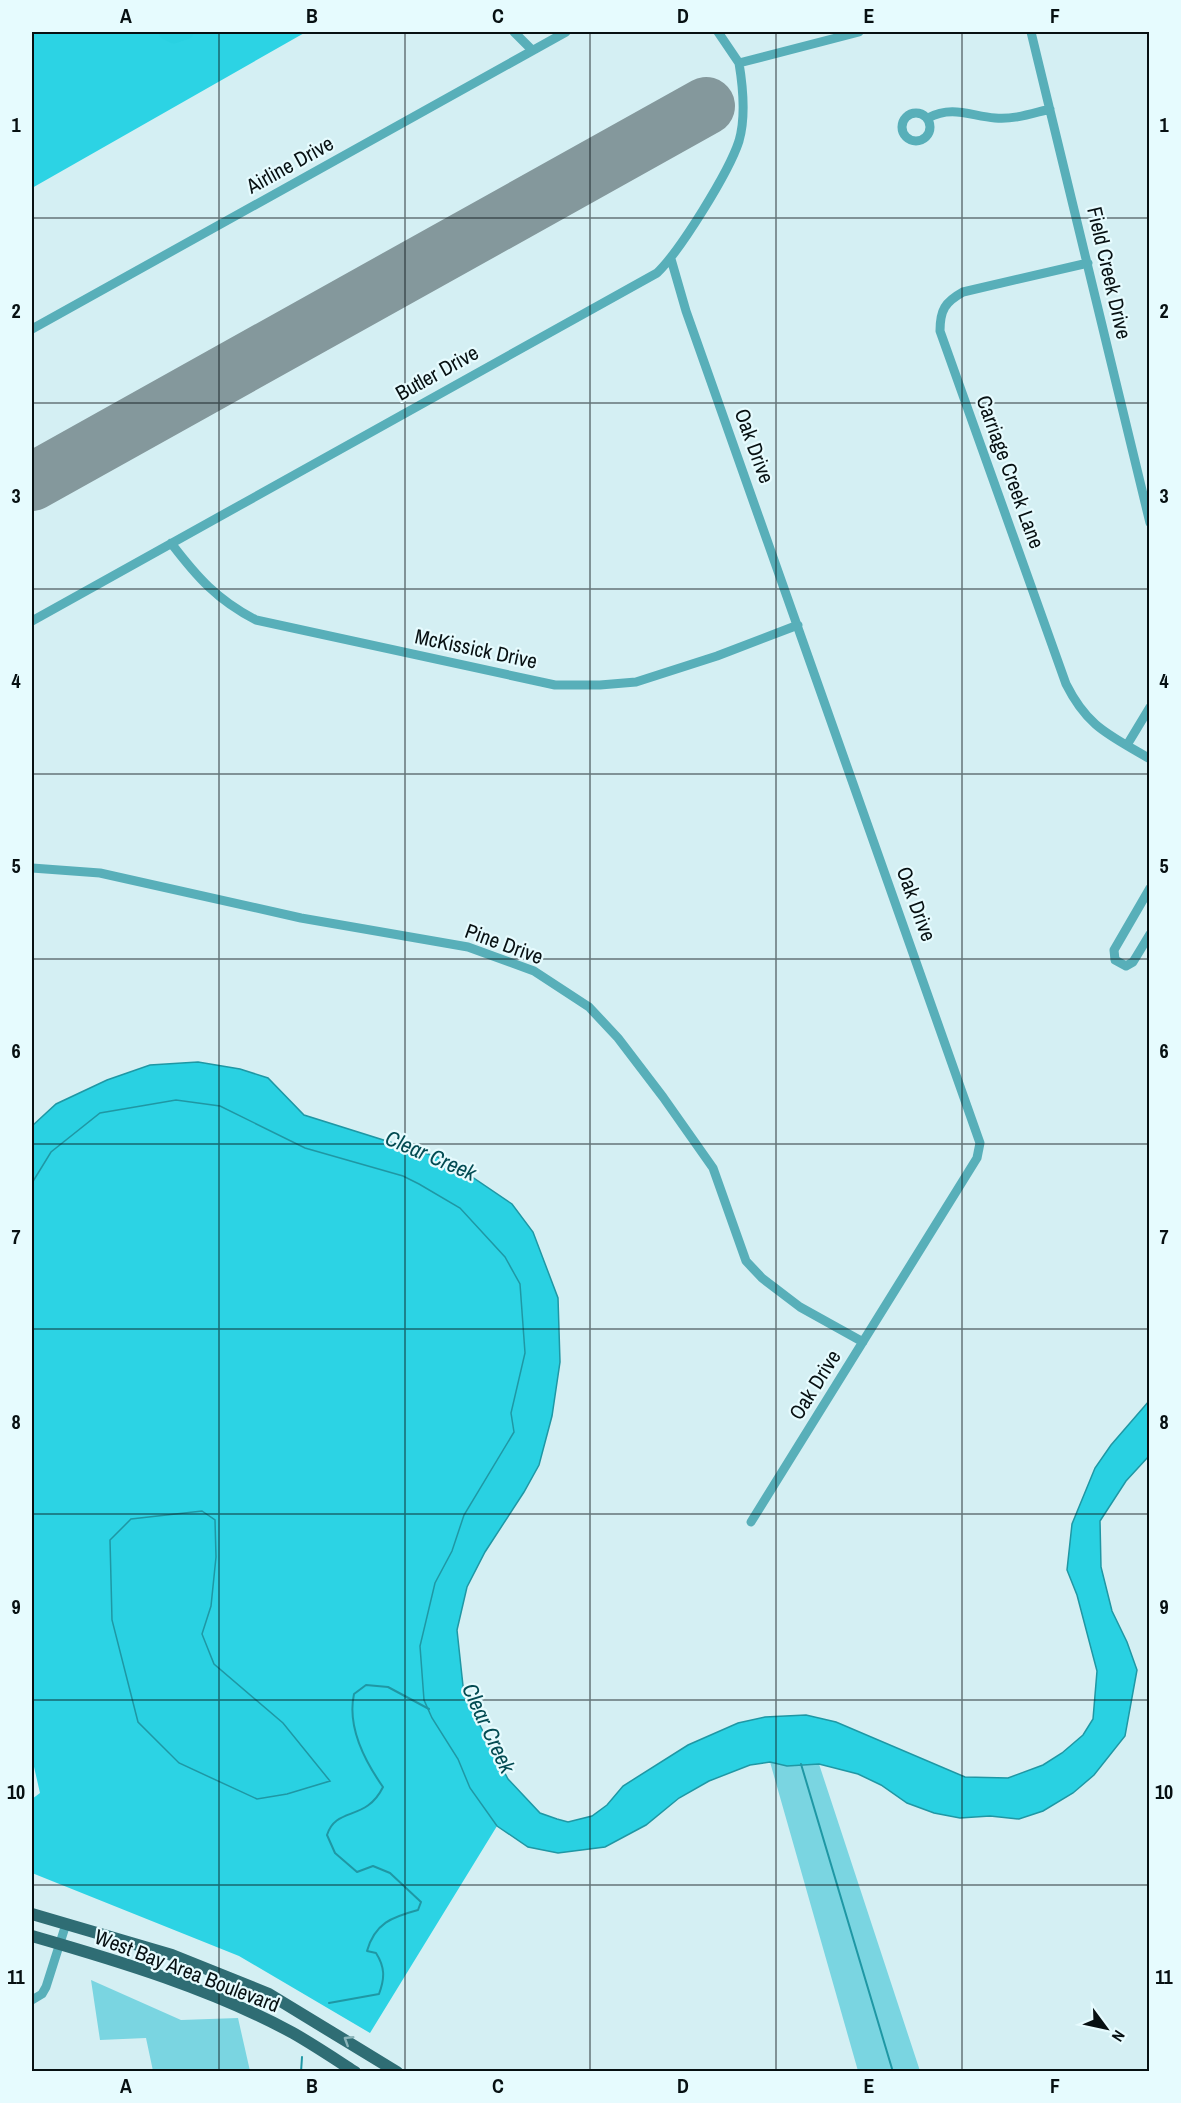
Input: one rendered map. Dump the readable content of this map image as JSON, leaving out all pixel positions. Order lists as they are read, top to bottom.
{
  "streets": {
    "main road": ["West Bay Area Boulevard"],
    "street": [
      "Airline Drive",
      "Field Creek Drive",
      "Butler Drive",
      "Oak Drive",
      "Carriage Creek Lane",
      "McKissick Drive",
      "Pine Drive"
    ]
  },
  "crossings": [
    ["Field Creek Drive", "Carriage Creek Lane"],
    ["Butler Drive", "Oak Drive"],
    ["Butler Drive", "McKissick Drive"],
    ["Oak Drive", "McKissick Drive"],
    ["Oak Drive", "Pine Drive"]
  ],
  "water": ["Clear Creek"],
  "north": "bottom right",
  "grid": {
    "columns": [
      "A",
      "B",
      "C",
      "D",
      "E",
      "F"
    ],
    "rows": [
      "1",
      "2",
      "3",
      "4",
      "5",
      "6",
      "7",
      "8",
      "9",
      "10",
      "11"
    ]
  }
}
